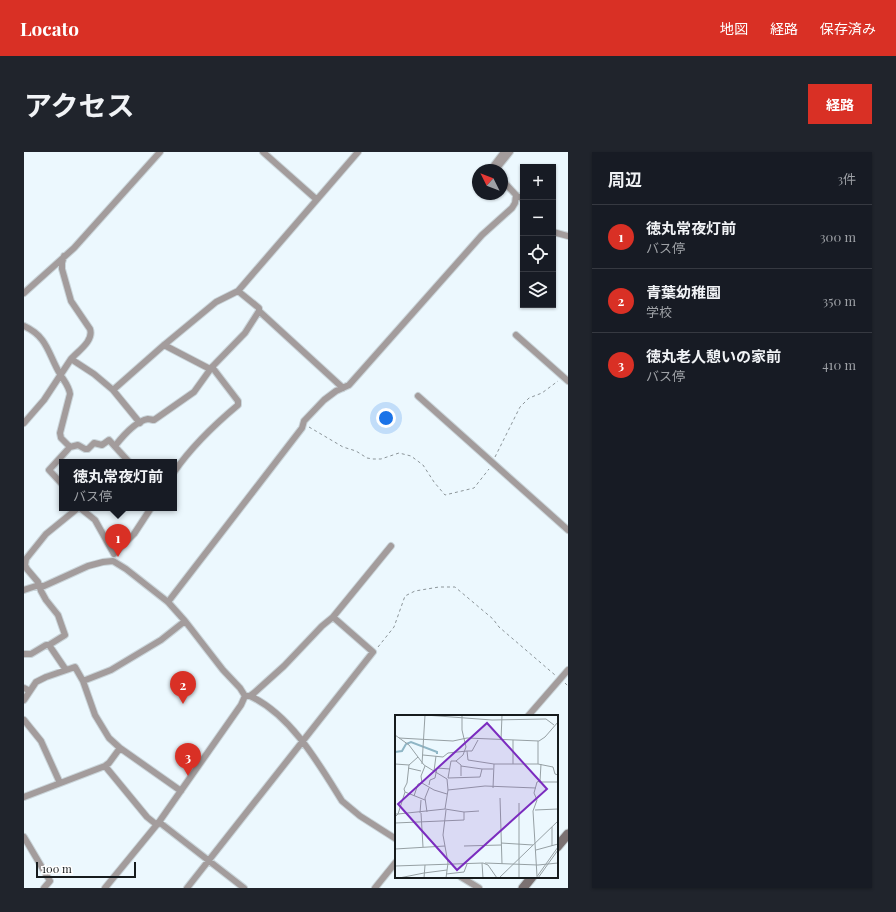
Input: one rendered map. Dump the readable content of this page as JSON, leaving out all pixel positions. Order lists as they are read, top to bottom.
{
  "scale_bar": "100 m",
  "north": "top left",
  "page": {
    "header": "Locato",
    "nav": ["地図", "経路", "保存済み"],
    "title": "アクセス",
    "buttons": "経路",
    "heading": ["周辺", "3件"],
    "map_buttons": ["+", "−"],
    "list": [
      {
        "mark": "1",
        "name": "徳丸常夜灯前",
        "note": "バス停",
        "value": "300 m"
      },
      {
        "mark": "2",
        "name": "青葉幼稚園",
        "note": "学校",
        "value": "350 m"
      },
      {
        "mark": "3",
        "name": "徳丸老人憩いの家前",
        "note": "バス停",
        "value": "410 m"
      }
    ],
    "popup": ["徳丸常夜灯前", "バス停"],
    "pins": ["1", "2", "3"],
    "scale": "100 m"
  }
}
